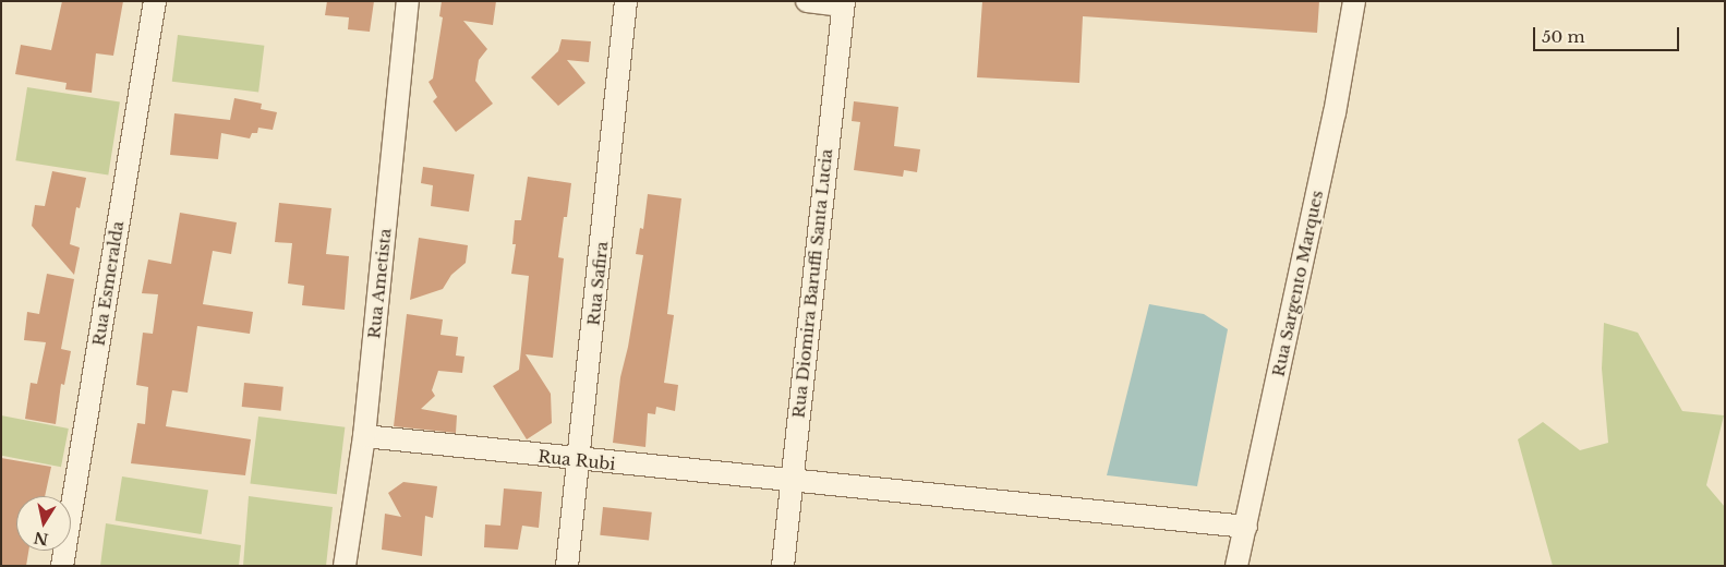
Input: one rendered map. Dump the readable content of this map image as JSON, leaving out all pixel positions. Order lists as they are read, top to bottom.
{
  "streets": {
    "street": [
      "Rua Esmeralda",
      "Rua Ametista",
      "Rua Safira",
      "Rua Diomira Baruffi Santa Lucia",
      "Rua Sargento Marques",
      "Rua Rubi"
    ]
  },
  "crossings": [
    ["Rua Ametista", "Rua Rubi"],
    ["Rua Safira", "Rua Rubi"],
    ["Rua Diomira Baruffi Santa Lucia", "Rua Rubi"],
    ["Rua Sargento Marques", "Rua Rubi"]
  ],
  "scale_bar": "50 m",
  "north": "bottom"
}
